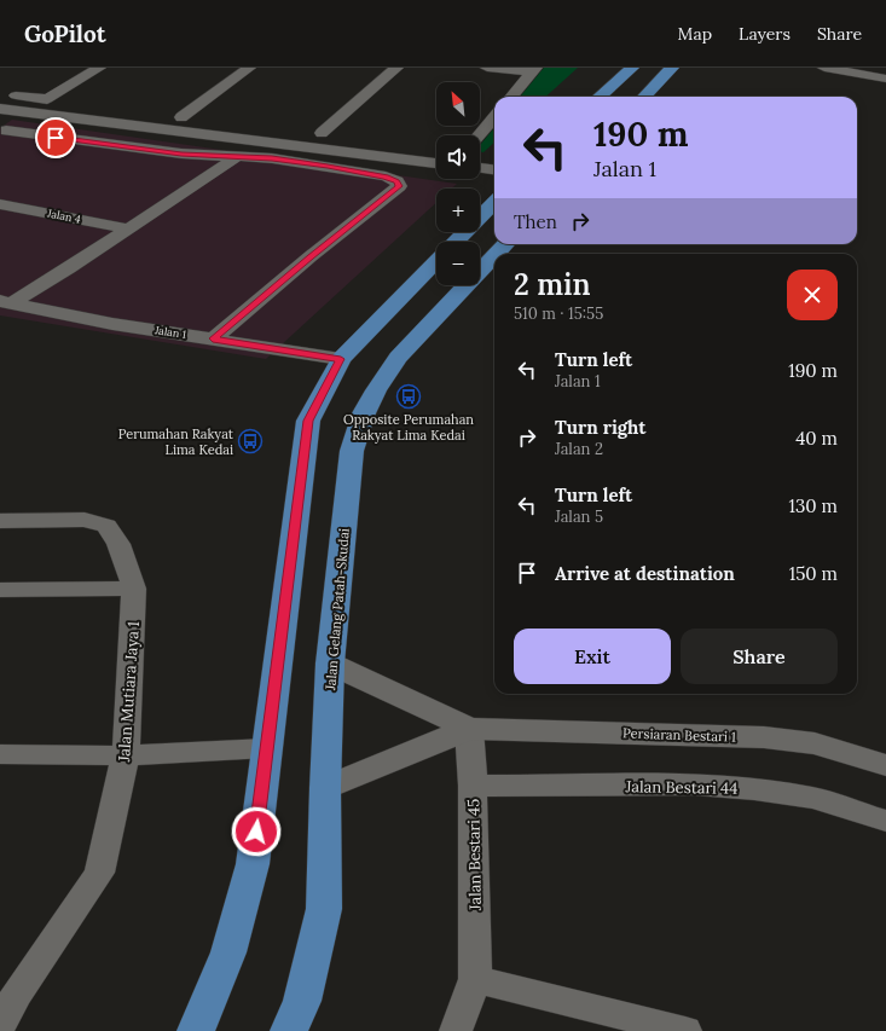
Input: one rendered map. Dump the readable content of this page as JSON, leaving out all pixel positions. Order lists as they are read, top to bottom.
{
  "streets": {
    "main road": ["Jalan Gelang Patah-Skudai"],
    "street": [
      "Jalan 4",
      "Jalan 1",
      "Jalan Mutiara Jaya 1",
      "Persiaran Bestari 1",
      "Jalan Bestari 44",
      "Jalan Bestari 45"
    ]
  },
  "crossings": [
    ["Jalan Gelang Patah-Skudai", "Persiaran Bestari 1"],
    ["Persiaran Bestari 1", "Jalan Bestari 45"],
    ["Jalan Bestari 44", "Jalan Bestari 45"]
  ],
  "places": {
    "bus stop": ["Opposite Perumahan Rakyat Lima Kedai", "Perumahan Rakyat Lima Kedai"]
  },
  "north": "top left",
  "page": {
    "header": "GoPilot",
    "nav": ["Map", "Layers", "Share"],
    "map_buttons": ["+", "−"],
    "turn": ["190 m", "Jalan 1"],
    "then": "Then",
    "heading": ["2 min", "510 m · 15:55"],
    "list": [
      {
        "name": "Turn left",
        "note": "Jalan 1",
        "value": "190 m"
      },
      {
        "name": "Turn right",
        "note": "Jalan 2",
        "value": "40 m"
      },
      {
        "name": "Turn left",
        "note": "Jalan 5",
        "value": "130 m"
      },
      {
        "name": "Arrive at destination",
        "value": "150 m"
      }
    ],
    "buttons": ["Exit", "Share"]
  }
}
